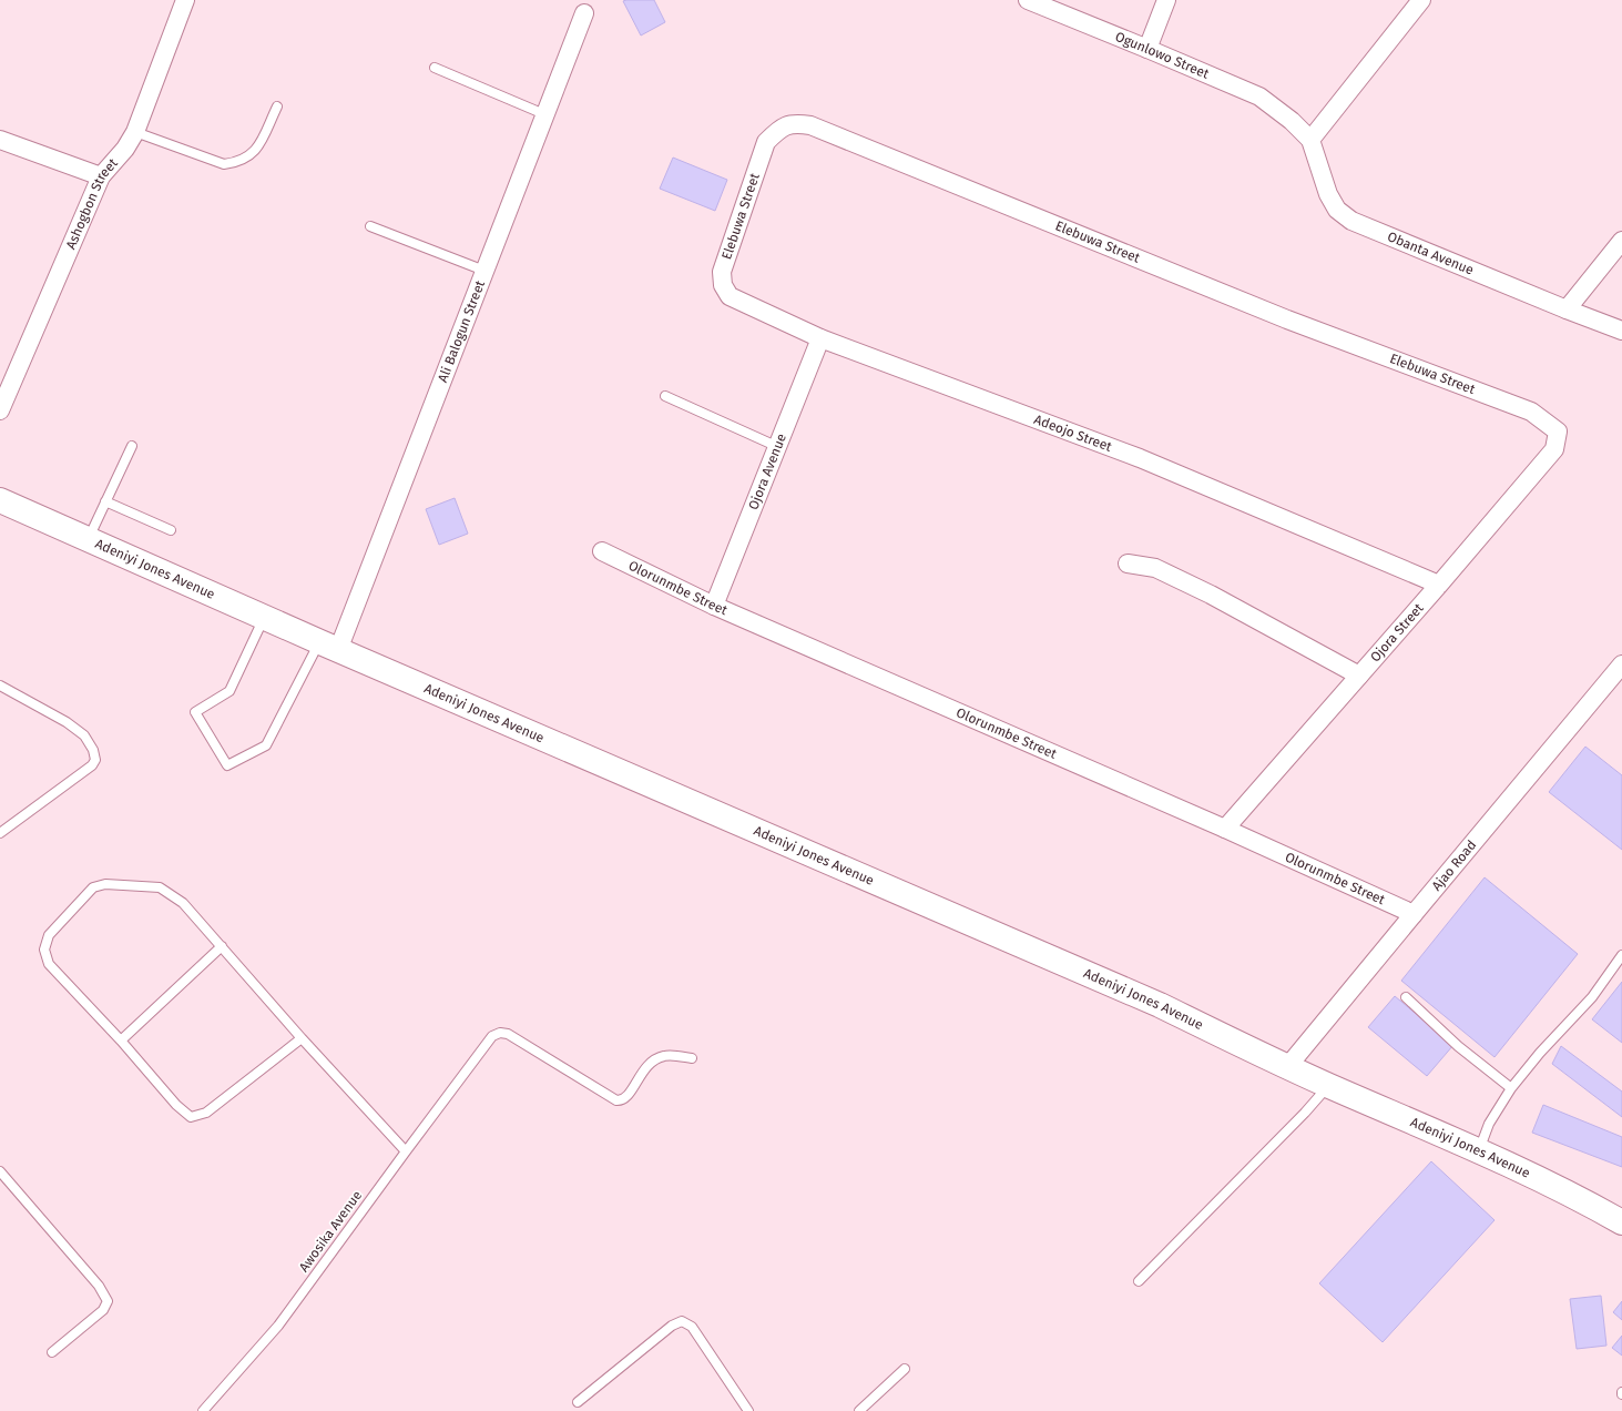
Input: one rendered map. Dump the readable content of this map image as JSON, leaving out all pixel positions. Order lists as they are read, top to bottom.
{
  "streets": {
    "street": [
      "Ogunlowo Street",
      "Ashogbon Street",
      "Elebuwa Street",
      "Obanta Avenue",
      "Ali Balogun Street",
      "Adeojo Street",
      "Ojora Avenue",
      "Adeniyi Jones Avenue",
      "Olorunmbe Street",
      "Ojora Street",
      "Ajao Road"
    ],
    "lane": ["Awosika Avenue"]
  },
  "crossings": [
    ["Ogunlowo Street", "Obanta Avenue"],
    ["Elebuwa Street", "Adeojo Street"],
    ["Elebuwa Street", "Ojora Street"],
    ["Ali Balogun Street", "Adeniyi Jones Avenue"],
    ["Adeojo Street", "Ojora Avenue"],
    ["Adeojo Street", "Ojora Street"],
    ["Ojora Avenue", "Olorunmbe Street"],
    ["Adeniyi Jones Avenue", "Ajao Road"],
    ["Olorunmbe Street", "Ojora Street"],
    ["Olorunmbe Street", "Ajao Road"]
  ]
}
